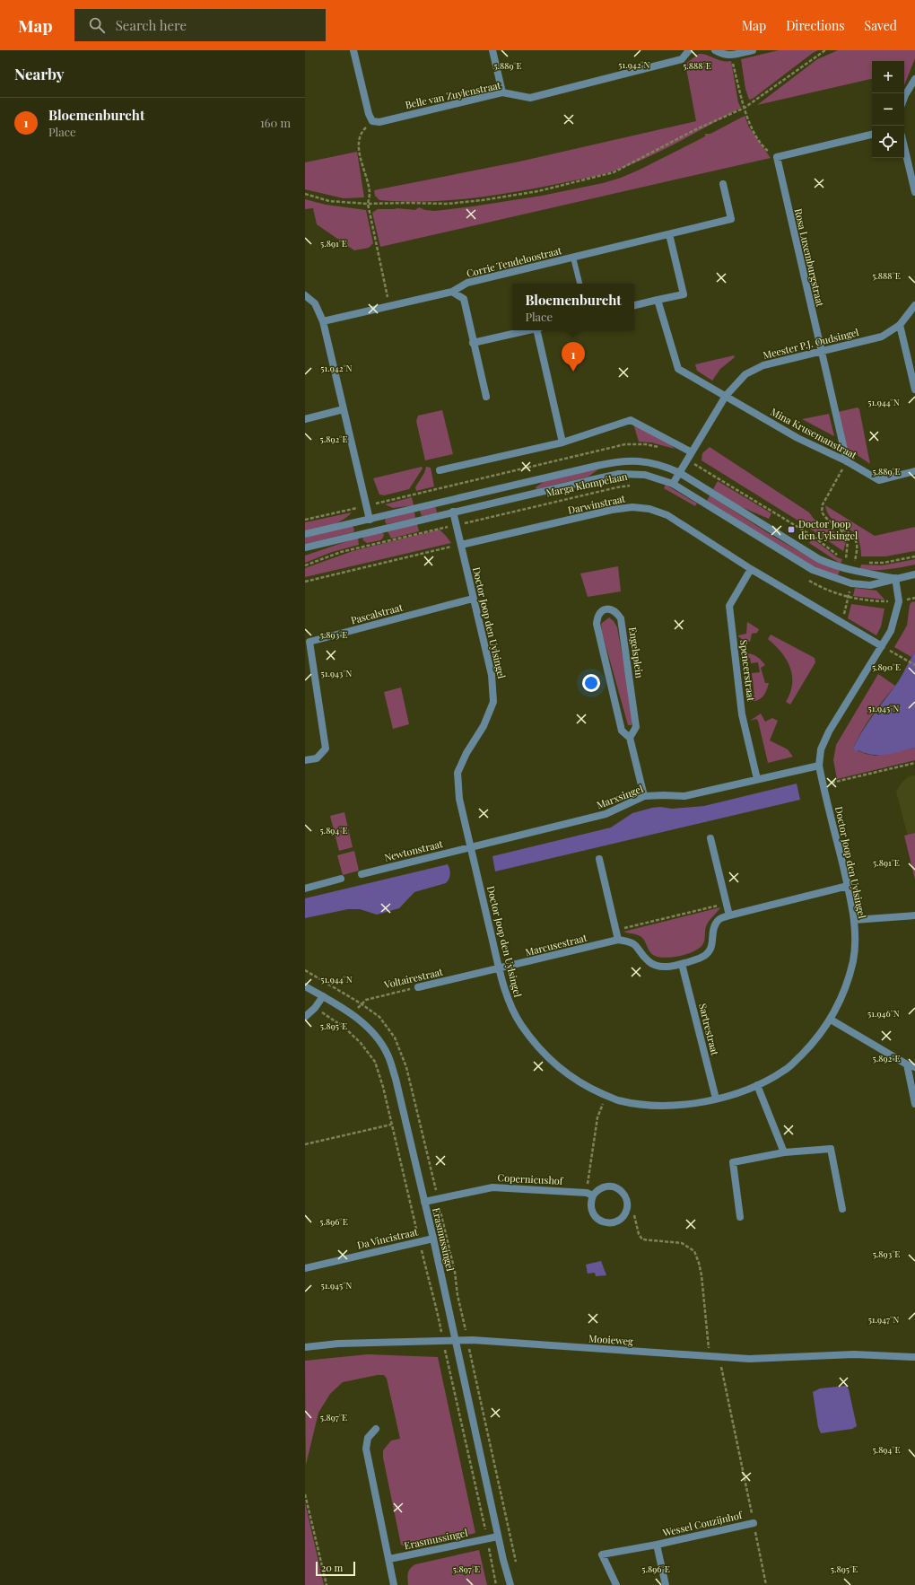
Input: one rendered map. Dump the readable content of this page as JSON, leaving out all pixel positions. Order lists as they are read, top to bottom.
{
  "streets": {
    "street": [
      "Belle van Zuylenstraat",
      "Rosa Luxemburgstraat",
      "Corrie Tendeloostraat",
      "Meester P.J. Oudsingel",
      "Mina Krusemanstraat",
      "Marga Klompélaan",
      "Darwinstraat",
      "Pascalstraat",
      "Doctor Joop den Uylsingel",
      "Engelsplein",
      "Spencerstraat",
      "Marxsingel",
      "Newtonstraat",
      "Marcusestraat",
      "Voltairestraat",
      "Sartrestraat",
      "Copernicushof",
      "Da Vincistraat",
      "Erasmussingel",
      "Mooieweg",
      "Wessel Couzijnhof"
    ]
  },
  "crossings": [
    ["Rosa Luxemburgstraat", "Meester P.J. Oudsingel"],
    ["Rosa Luxemburgstraat", "Mina Krusemanstraat"],
    ["Meester P.J. Oudsingel", "Mina Krusemanstraat"],
    ["Meester P.J. Oudsingel", "Marga Klompélaan"],
    ["Marga Klompélaan", "Doctor Joop den Uylsingel"],
    ["Darwinstraat", "Doctor Joop den Uylsingel"],
    ["Darwinstraat", "Spencerstraat"],
    ["Pascalstraat", "Doctor Joop den Uylsingel"],
    ["Doctor Joop den Uylsingel", "Marxsingel"],
    ["Doctor Joop den Uylsingel", "Newtonstraat"],
    ["Doctor Joop den Uylsingel", "Marcusestraat"],
    ["Doctor Joop den Uylsingel", "Voltairestraat"],
    ["Doctor Joop den Uylsingel", "Sartrestraat"],
    ["Engelsplein", "Marxsingel"],
    ["Spencerstraat", "Marxsingel"],
    ["Marxsingel", "Newtonstraat"],
    ["Marcusestraat", "Voltairestraat"],
    ["Voltairestraat", "Erasmussingel"],
    ["Copernicushof", "Erasmussingel"],
    ["Da Vincistraat", "Erasmussingel"],
    ["Erasmussingel", "Mooieweg"]
  ],
  "places": {
    "transit": ["Doctor Joop den Uylsingel"]
  },
  "scale_bar": "20 m",
  "page": {
    "header": "Map",
    "search": "Search here",
    "nav": ["Map", "Directions", "Saved"],
    "heading": "Nearby",
    "map_buttons": ["+", "−"],
    "list": [
      {
        "mark": "1",
        "name": "Bloemenburcht",
        "note": "Place",
        "value": "160 m"
      }
    ],
    "popup": ["Bloemenburcht", "Place"],
    "pins": "1",
    "scale": "20 m"
  },
  "coordinates": [
    "51.942°N",
    "5.889°E",
    "5.888°E",
    "5.891°E",
    "51.944°N",
    "5.892°E",
    "5.893°E",
    "5.890°E",
    "51.943°N",
    "51.945°N",
    "5.894°E",
    "51.946°N",
    "5.895°E",
    "5.896°E",
    "51.947°N",
    "5.897°E"
  ]
}
